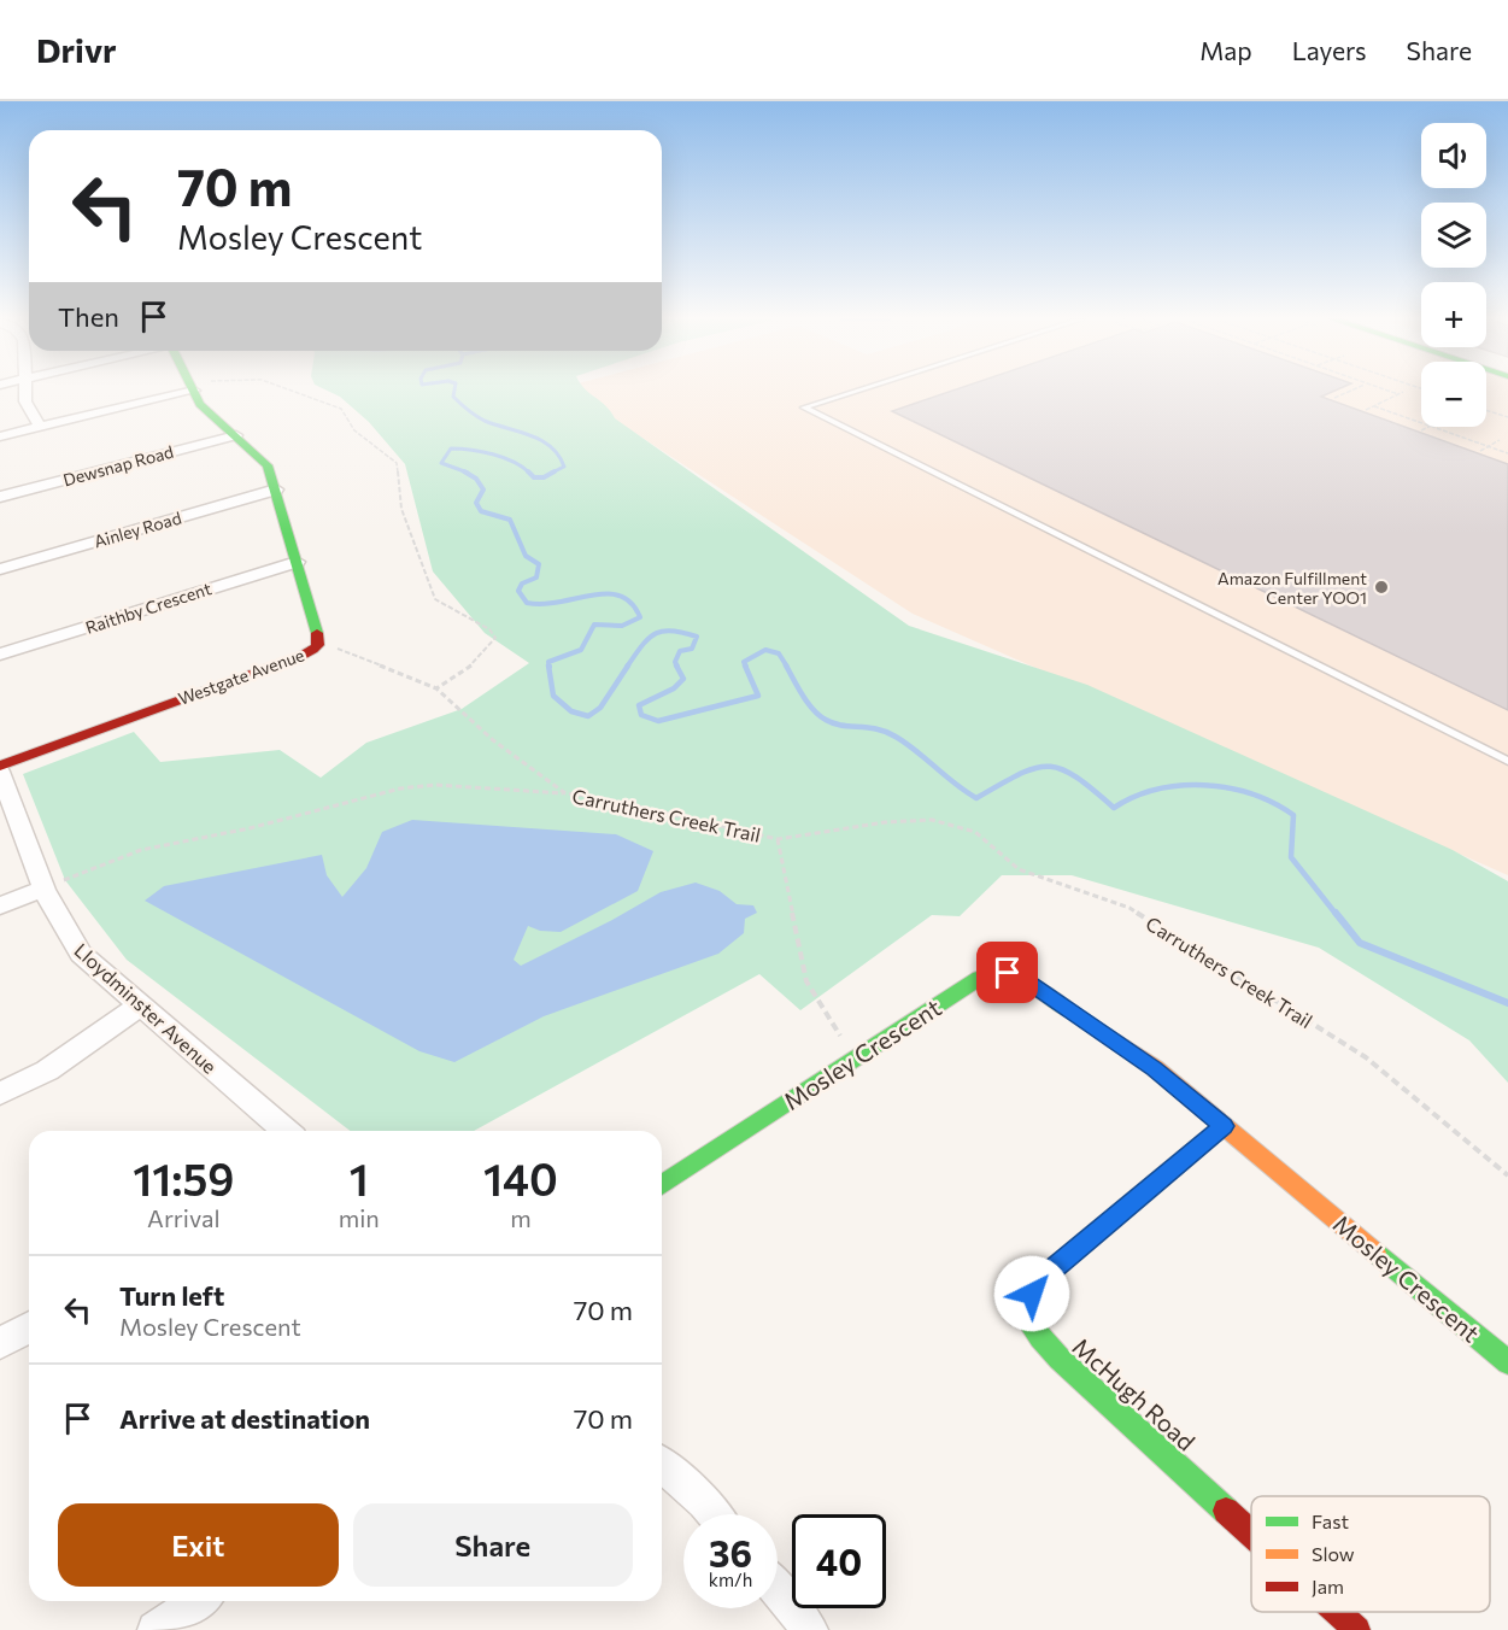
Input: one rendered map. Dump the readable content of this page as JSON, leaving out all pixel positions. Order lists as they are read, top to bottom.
{
  "streets": {
    "street": [
      "Dewsnap Road",
      "Ainley Road",
      "Raithby Crescent",
      "Westgate Avenue",
      "Lloydminster Avenue",
      "Mosley Crescent",
      "McHugh Road"
    ],
    "path": ["Carruthers Creek Trail"]
  },
  "crossings": [
    ["Dewsnap Road", "Westgate Avenue"],
    ["Ainley Road", "Westgate Avenue"],
    ["Raithby Crescent", "Westgate Avenue"],
    ["Westgate Avenue", "Carruthers Creek Trail"],
    ["Mosley Crescent", "McHugh Road"]
  ],
  "places": ["Amazon Fulfillment Center YOO1"],
  "legend": ["Fast", "Slow", "Jam"],
  "page": {
    "header": "Drivr",
    "nav": ["Map", "Layers", "Share"],
    "map_buttons": ["+", "−"],
    "turn": ["70 m", "Mosley Crescent"],
    "then": "Then",
    "eta": [
      "11:59",
      "Arrival",
      "1",
      "min",
      "140",
      "m"
    ],
    "list": [
      {
        "name": "Turn left",
        "note": "Mosley Crescent",
        "value": "70 m"
      },
      {
        "name": "Arrive at destination",
        "value": "70 m"
      }
    ],
    "buttons": ["Exit", "Share"],
    "speed": "36 km/h",
    "limit": "40"
  }
}
